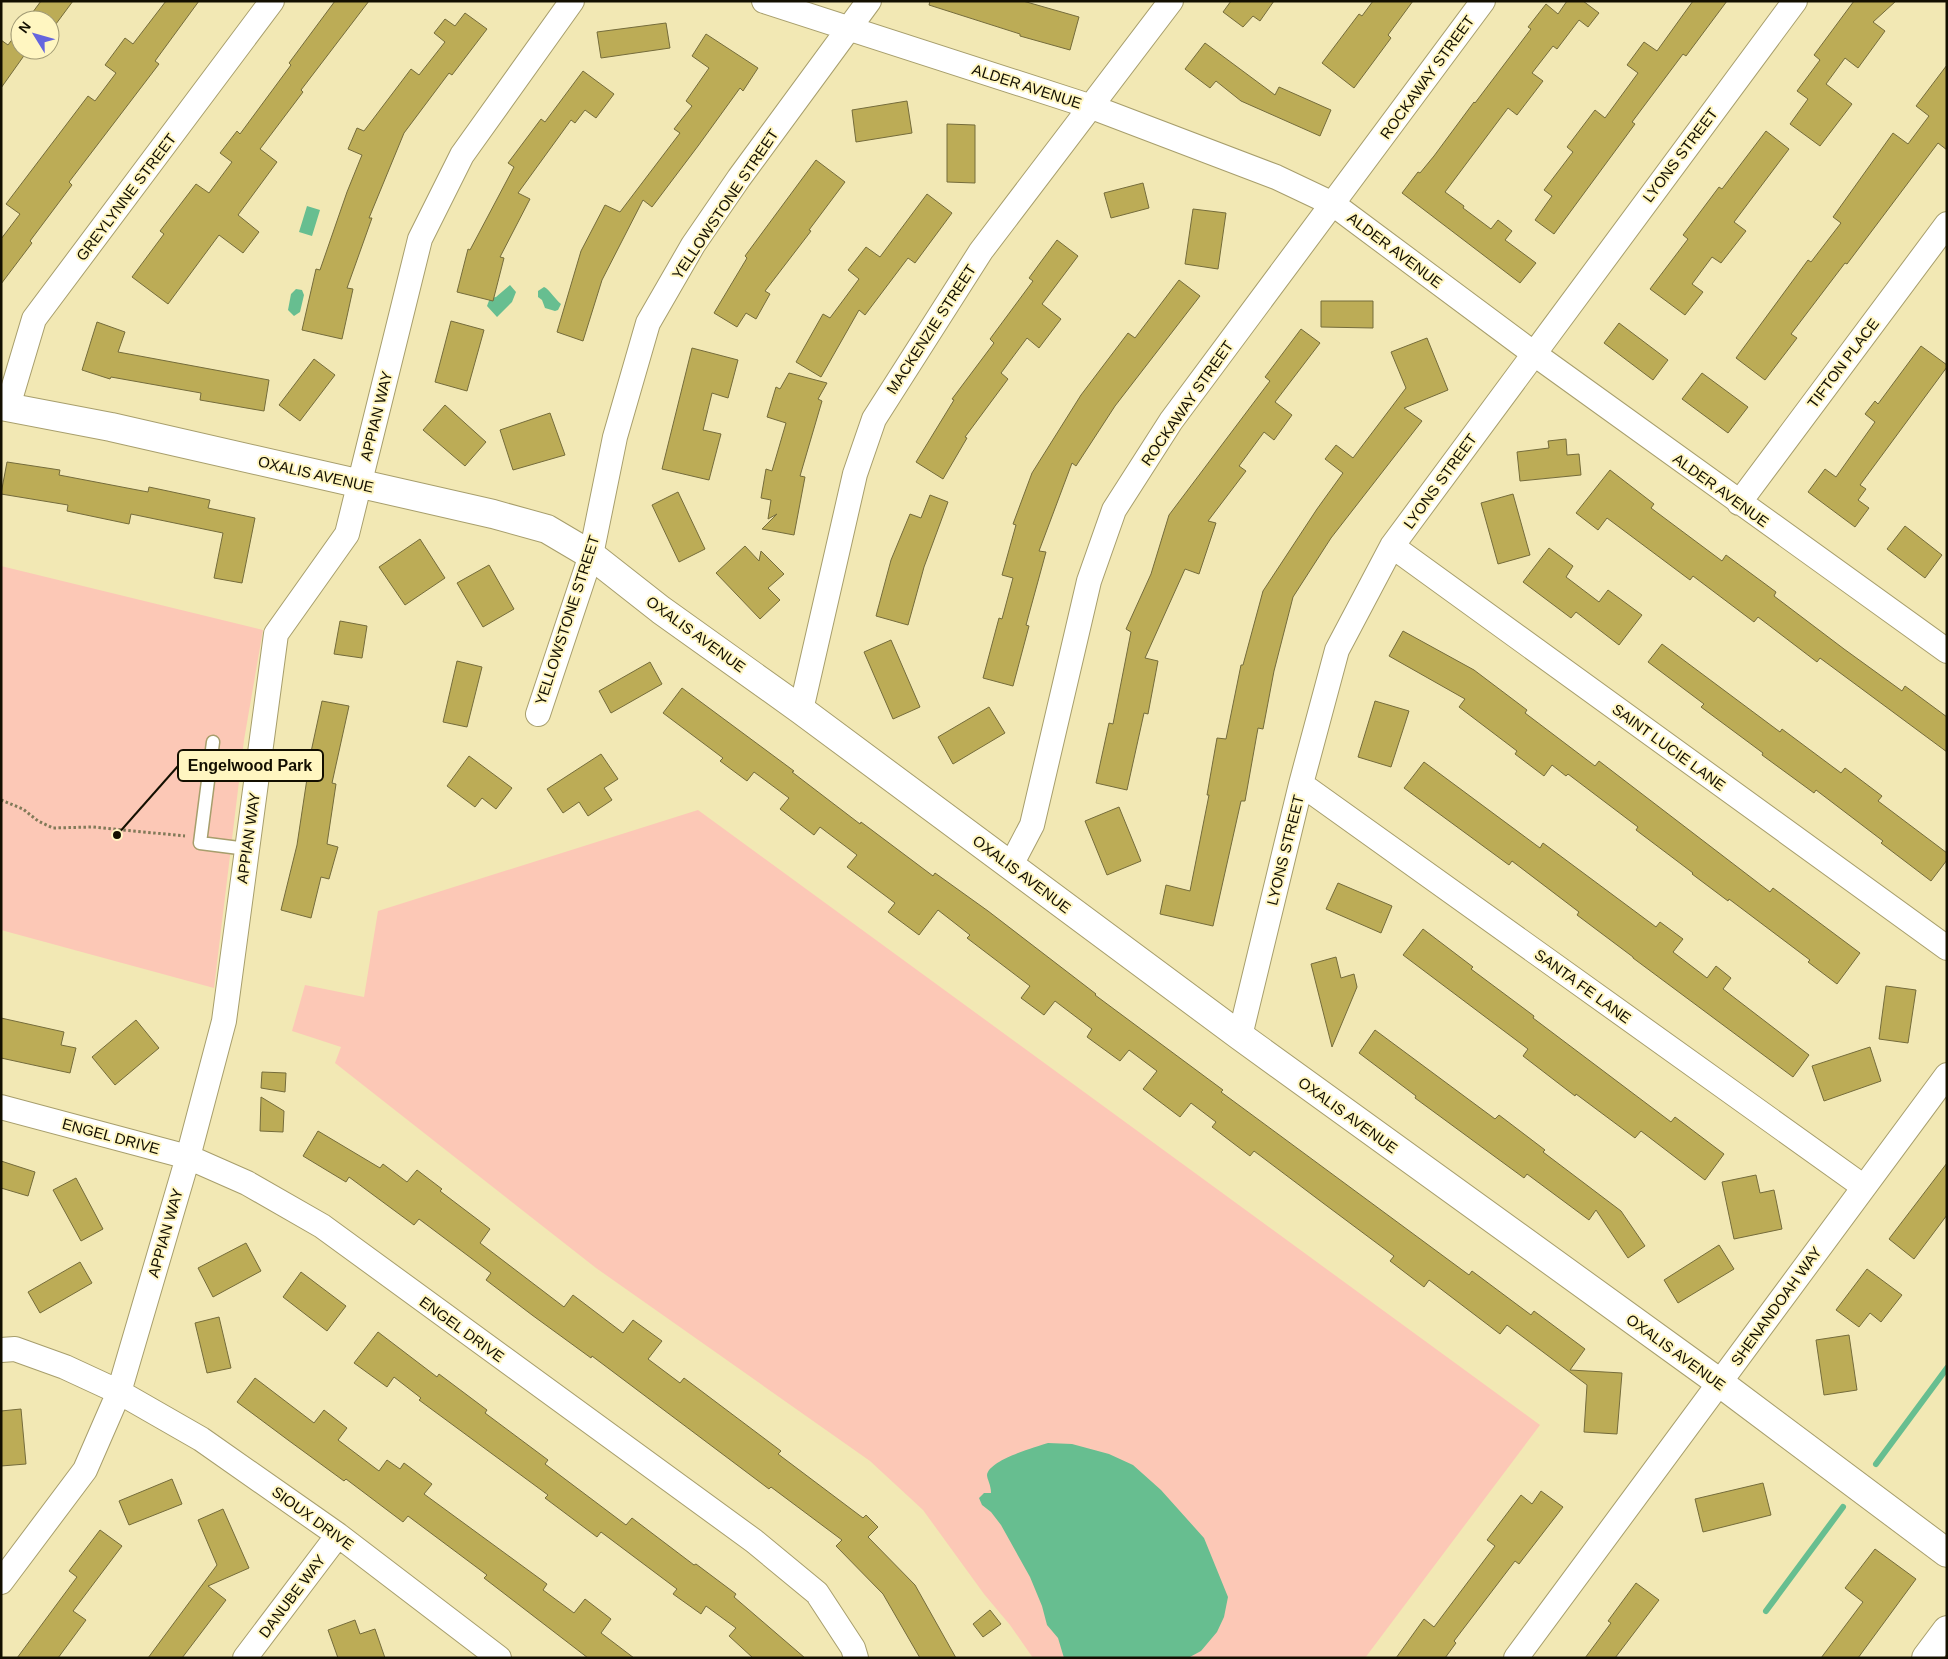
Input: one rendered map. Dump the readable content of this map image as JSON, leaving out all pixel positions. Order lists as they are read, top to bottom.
{
  "streets": {
    "street": [
      "ROCKAWAY STREET",
      "ALDER AVENUE",
      "LYONS STREET",
      "GREYLYNNE STREET",
      "YELLOWSTONE STREET",
      "MACKENZIE STREET",
      "TIFTON PLACE",
      "APPIAN WAY",
      "OXALIS AVENUE",
      "SAINT LUCIE LANE",
      "SANTA FE LANE",
      "ENGEL DRIVE",
      "SHENANDOAH WAY",
      "SIOUX DRIVE",
      "DANUBE WAY"
    ]
  },
  "crossings": [
    ["ROCKAWAY STREET", "ALDER AVENUE"],
    ["ROCKAWAY STREET", "OXALIS AVENUE"],
    ["ALDER AVENUE", "LYONS STREET"],
    ["ALDER AVENUE", "YELLOWSTONE STREET"],
    ["ALDER AVENUE", "MACKENZIE STREET"],
    ["ALDER AVENUE", "TIFTON PLACE"],
    ["LYONS STREET", "OXALIS AVENUE"],
    ["LYONS STREET", "SAINT LUCIE LANE"],
    ["LYONS STREET", "SANTA FE LANE"],
    ["GREYLYNNE STREET", "OXALIS AVENUE"],
    ["YELLOWSTONE STREET", "OXALIS AVENUE"],
    ["MACKENZIE STREET", "OXALIS AVENUE"],
    ["APPIAN WAY", "OXALIS AVENUE"],
    ["APPIAN WAY", "ENGEL DRIVE"],
    ["APPIAN WAY", "SIOUX DRIVE"],
    ["OXALIS AVENUE", "SHENANDOAH WAY"],
    ["SANTA FE LANE", "SHENANDOAH WAY"],
    ["SIOUX DRIVE", "DANUBE WAY"]
  ],
  "places": ["Engelwood Park"],
  "north": "top left"
}
